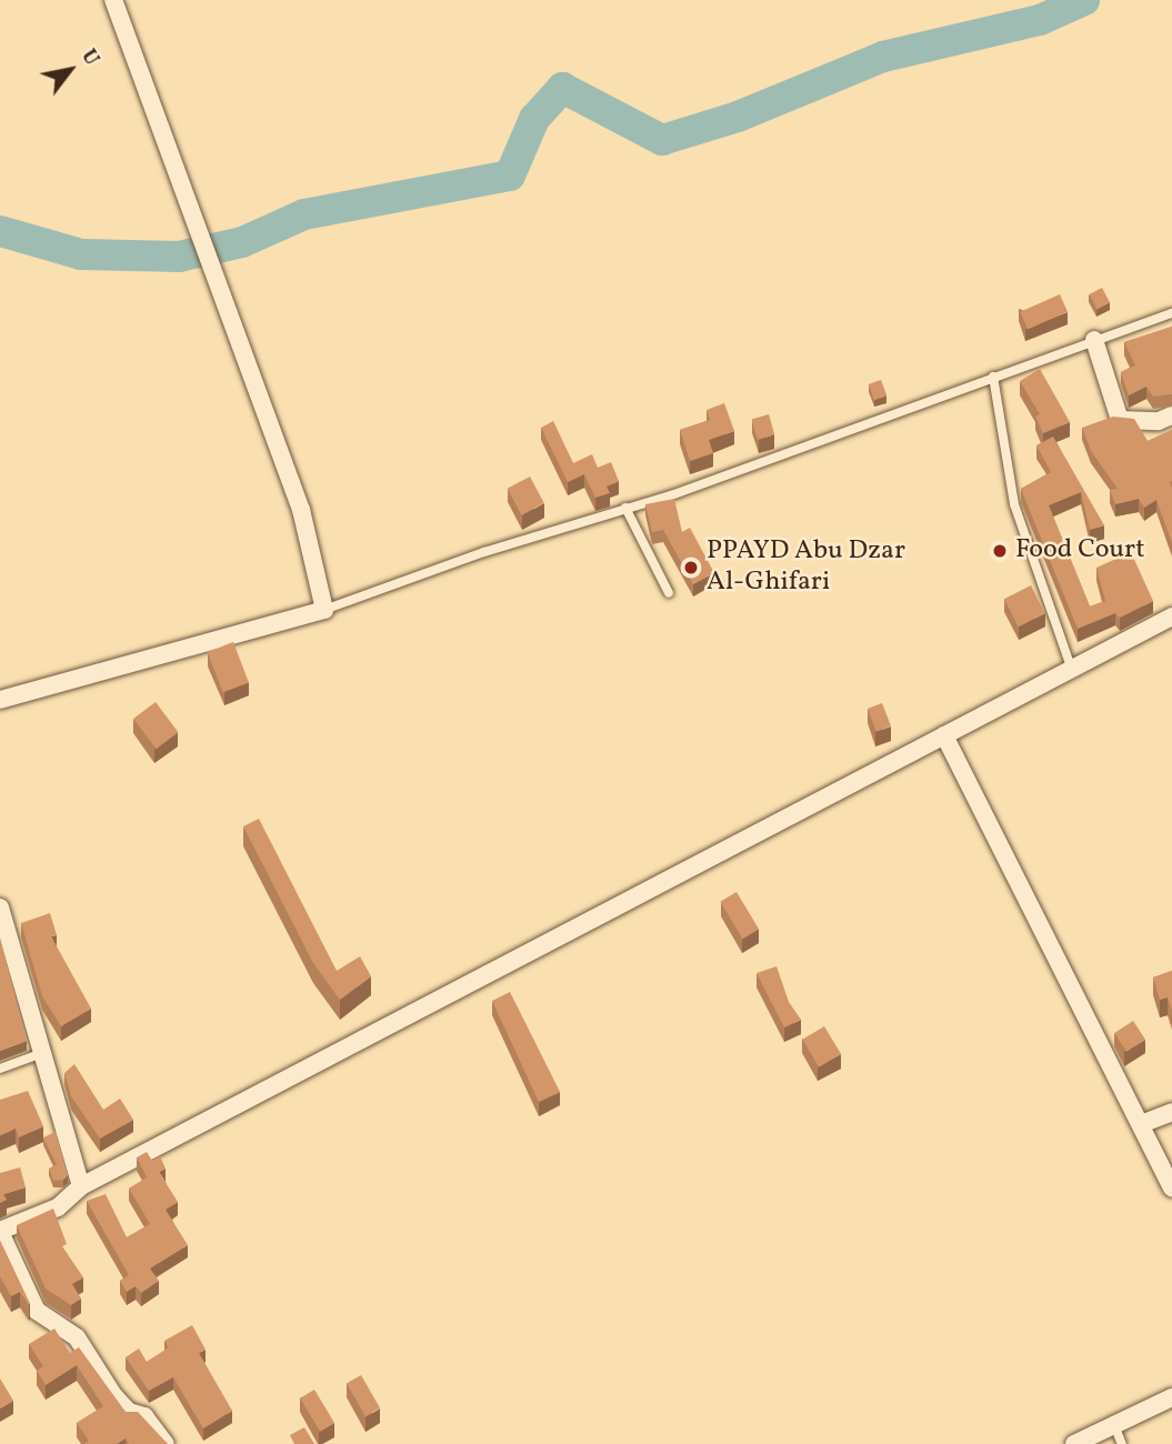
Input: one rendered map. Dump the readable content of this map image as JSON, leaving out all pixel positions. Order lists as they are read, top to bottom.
{
  "places": ["Food Court", "PPAYD Abu Dzar Al-Ghifari"],
  "north": "top right"
}
